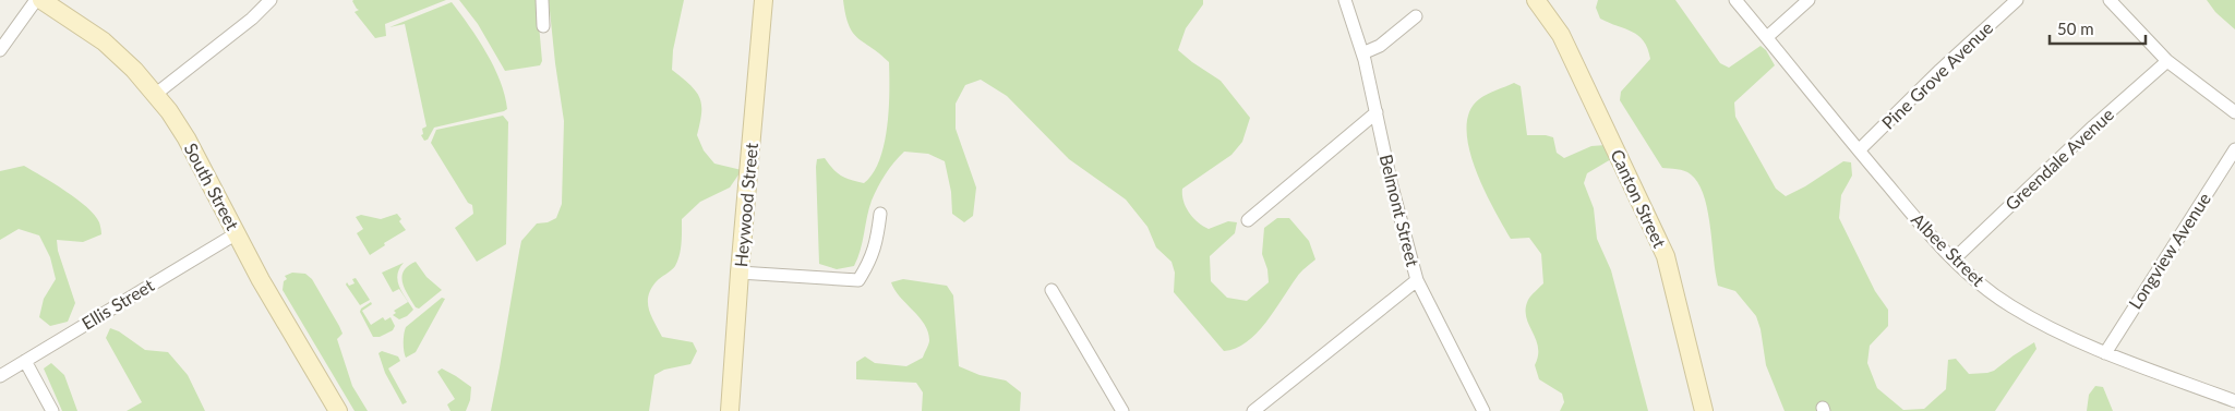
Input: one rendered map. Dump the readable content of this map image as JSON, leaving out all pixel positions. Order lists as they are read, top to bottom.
{
  "streets": {
    "street": [
      "Pine Grove Avenue",
      "Greendale Avenue",
      "South Street",
      "Canton Street",
      "Heywood Street",
      "Belmont Street",
      "Albee Street",
      "Longview Avenue",
      "Ellis Street"
    ]
  },
  "crossings": [
    ["Pine Grove Avenue", "Albee Street"],
    ["Greendale Avenue", "Albee Street"],
    ["South Street", "Ellis Street"],
    ["Albee Street", "Longview Avenue"]
  ],
  "scale_bar": "50 m"
}
